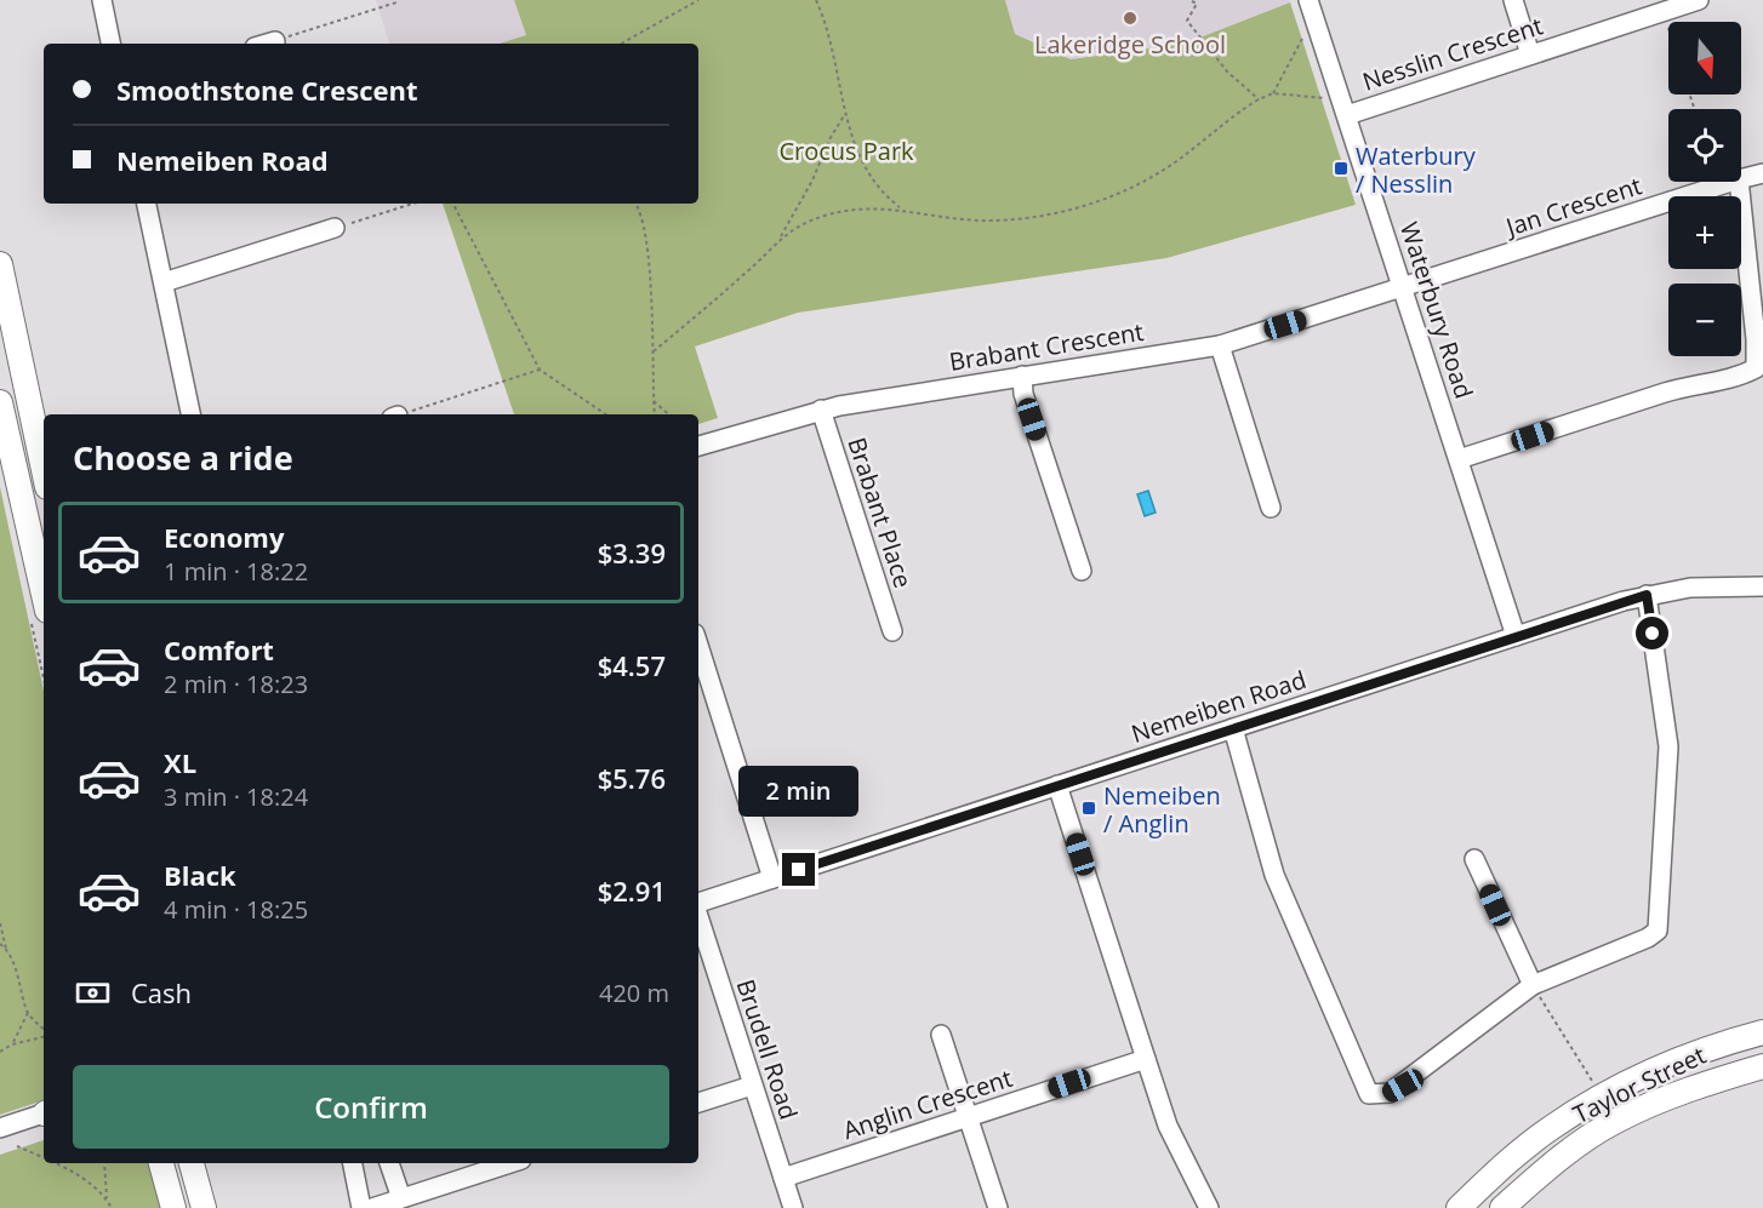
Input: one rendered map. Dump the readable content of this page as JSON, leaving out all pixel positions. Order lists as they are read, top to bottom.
{
  "streets": {
    "main road": ["Taylor Street"],
    "street": [
      "Nesslin Crescent",
      "Jan Crescent",
      "Waterbury Road",
      "Brabant Crescent",
      "Brabant Place",
      "Nemeiben Road",
      "Brudell Road",
      "Anglin Crescent"
    ]
  },
  "crossings": [
    ["Nesslin Crescent", "Waterbury Road"],
    ["Jan Crescent", "Waterbury Road"],
    ["Jan Crescent", "Brabant Crescent"],
    ["Waterbury Road", "Brabant Crescent"],
    ["Waterbury Road", "Nemeiben Road"],
    ["Brabant Crescent", "Brabant Place"],
    ["Brudell Road", "Anglin Crescent"]
  ],
  "parks": ["Crocus Park"],
  "places": {
    "other": ["Lakeridge School"],
    "transit": ["Waterbury / Nesslin", "Nemeiben / Anglin"]
  },
  "north": "bottom",
  "page": {
    "map_buttons": ["+", "−"],
    "banner": ["Smoothstone Crescent", "Nemeiben Road"],
    "heading": "Choose a ride",
    "list": [
      {
        "name": "Economy",
        "note": "1 min · 18:22",
        "value": "$3.39"
      },
      {
        "name": "Comfort",
        "note": "2 min · 18:23",
        "value": "$4.57"
      },
      {
        "name": "XL",
        "note": "3 min · 18:24",
        "value": "$5.76"
      },
      {
        "name": "Black",
        "note": "4 min · 18:25",
        "value": "$2.91"
      }
    ],
    "bubble": "2 min",
    "pay": ["Cash", "420 m"],
    "buttons": "Confirm"
  }
}
